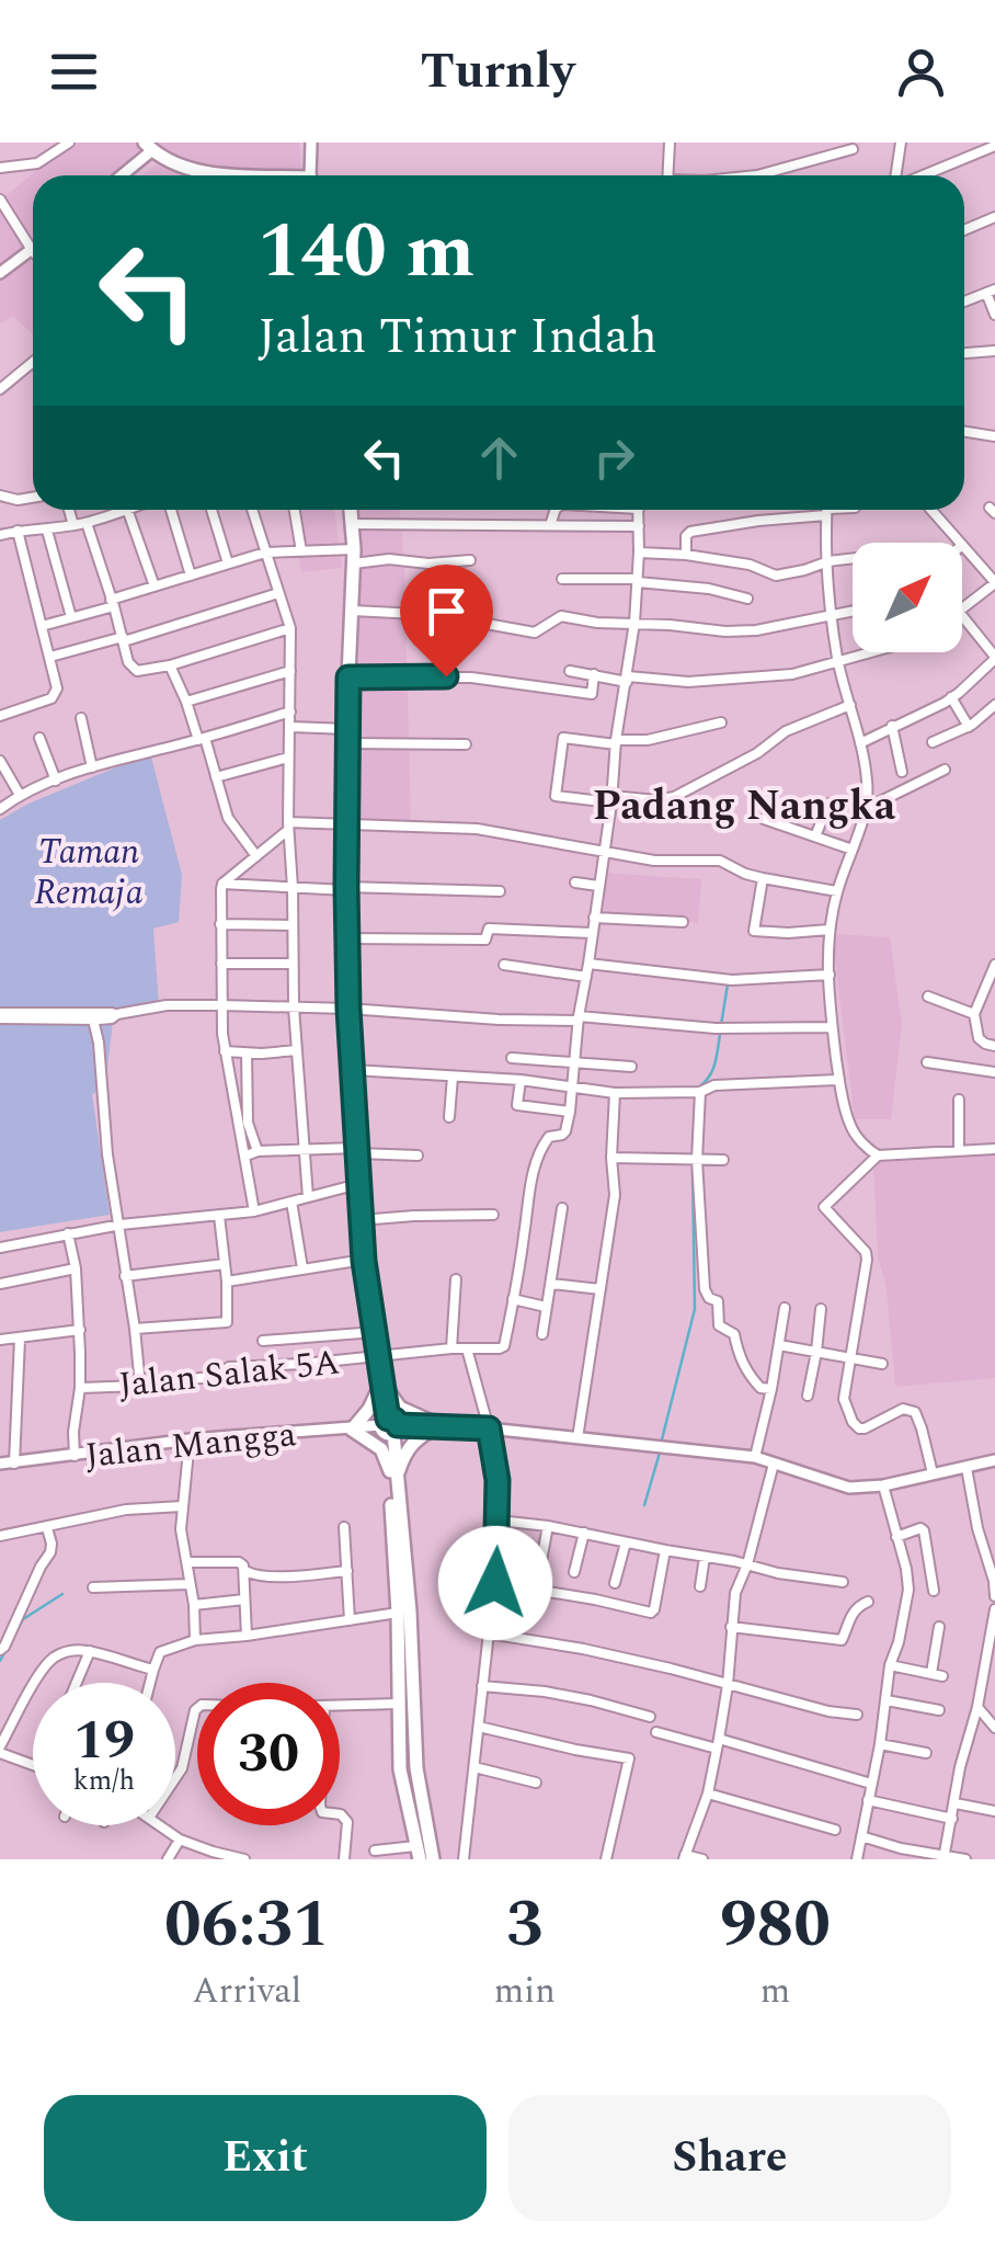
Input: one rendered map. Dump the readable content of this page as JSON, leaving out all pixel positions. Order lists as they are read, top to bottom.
{
  "streets": {
    "street": ["Jalan Salak 5A", "Jalan Mangga"]
  },
  "districts": ["Padang Nangka"],
  "parks": ["Taman Remaja"],
  "north": "top right",
  "page": {
    "header": "Turnly",
    "turn": ["140 m", "Jalan Timur Indah"],
    "speed": "19 km/h",
    "limit": "30",
    "eta": [
      "06:31",
      "Arrival",
      "3",
      "min",
      "980",
      "m"
    ],
    "buttons": ["Exit", "Share"]
  }
}
